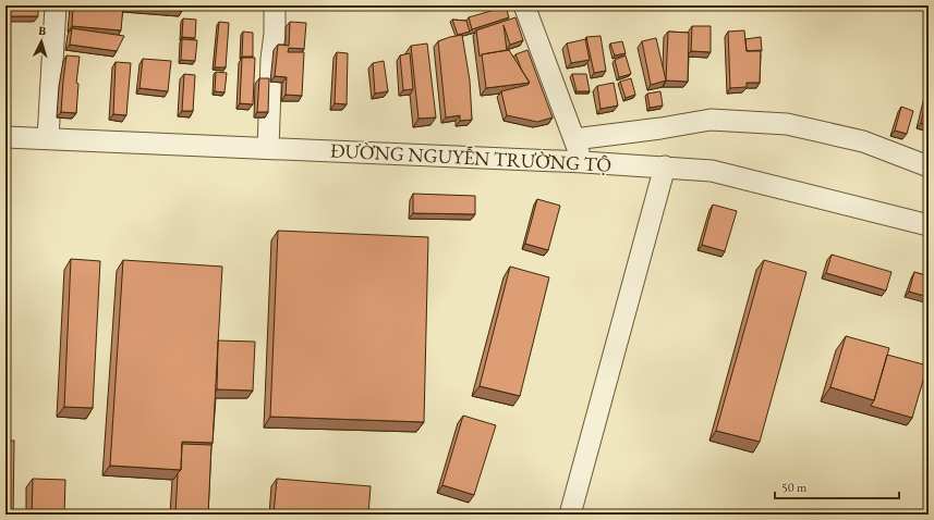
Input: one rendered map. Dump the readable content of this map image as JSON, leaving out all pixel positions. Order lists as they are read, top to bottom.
{
  "streets": {
    "street": ["ĐƯỜNG NGUYỄN TRƯỜNG TỘ"]
  },
  "scale_bar": "50 m",
  "north": "top"
}
